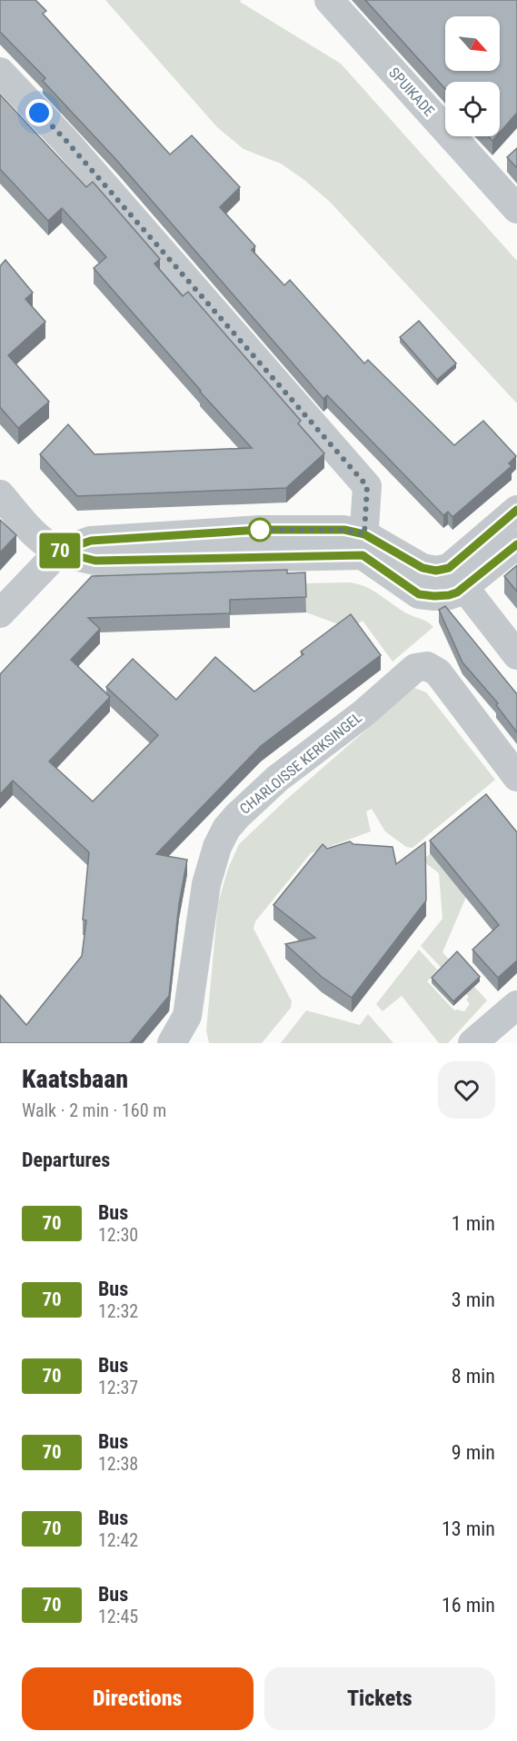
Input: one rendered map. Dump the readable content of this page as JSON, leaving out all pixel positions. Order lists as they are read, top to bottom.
{
  "streets": {
    "street": ["SPUIKADE", "CHARLOISSE KERKSINGEL"]
  },
  "lines": ["bus line 70"],
  "north": "bottom right",
  "page": {
    "on_map": "70",
    "heading": [
      ["Kaatsbaan", "Walk · 2 min · 160 m"],
      "Departures"
    ],
    "list": [
      {
        "mark": "70",
        "name": "Bus",
        "note": "12:30",
        "value": "1 min"
      },
      {
        "mark": "70",
        "name": "Bus",
        "note": "12:32",
        "value": "3 min"
      },
      {
        "mark": "70",
        "name": "Bus",
        "note": "12:37",
        "value": "8 min"
      },
      {
        "mark": "70",
        "name": "Bus",
        "note": "12:38",
        "value": "9 min"
      },
      {
        "mark": "70",
        "name": "Bus",
        "note": "12:42",
        "value": "13 min"
      },
      {
        "mark": "70",
        "name": "Bus",
        "note": "12:45",
        "value": "16 min"
      }
    ],
    "buttons": ["Directions", "Tickets"]
  }
}
